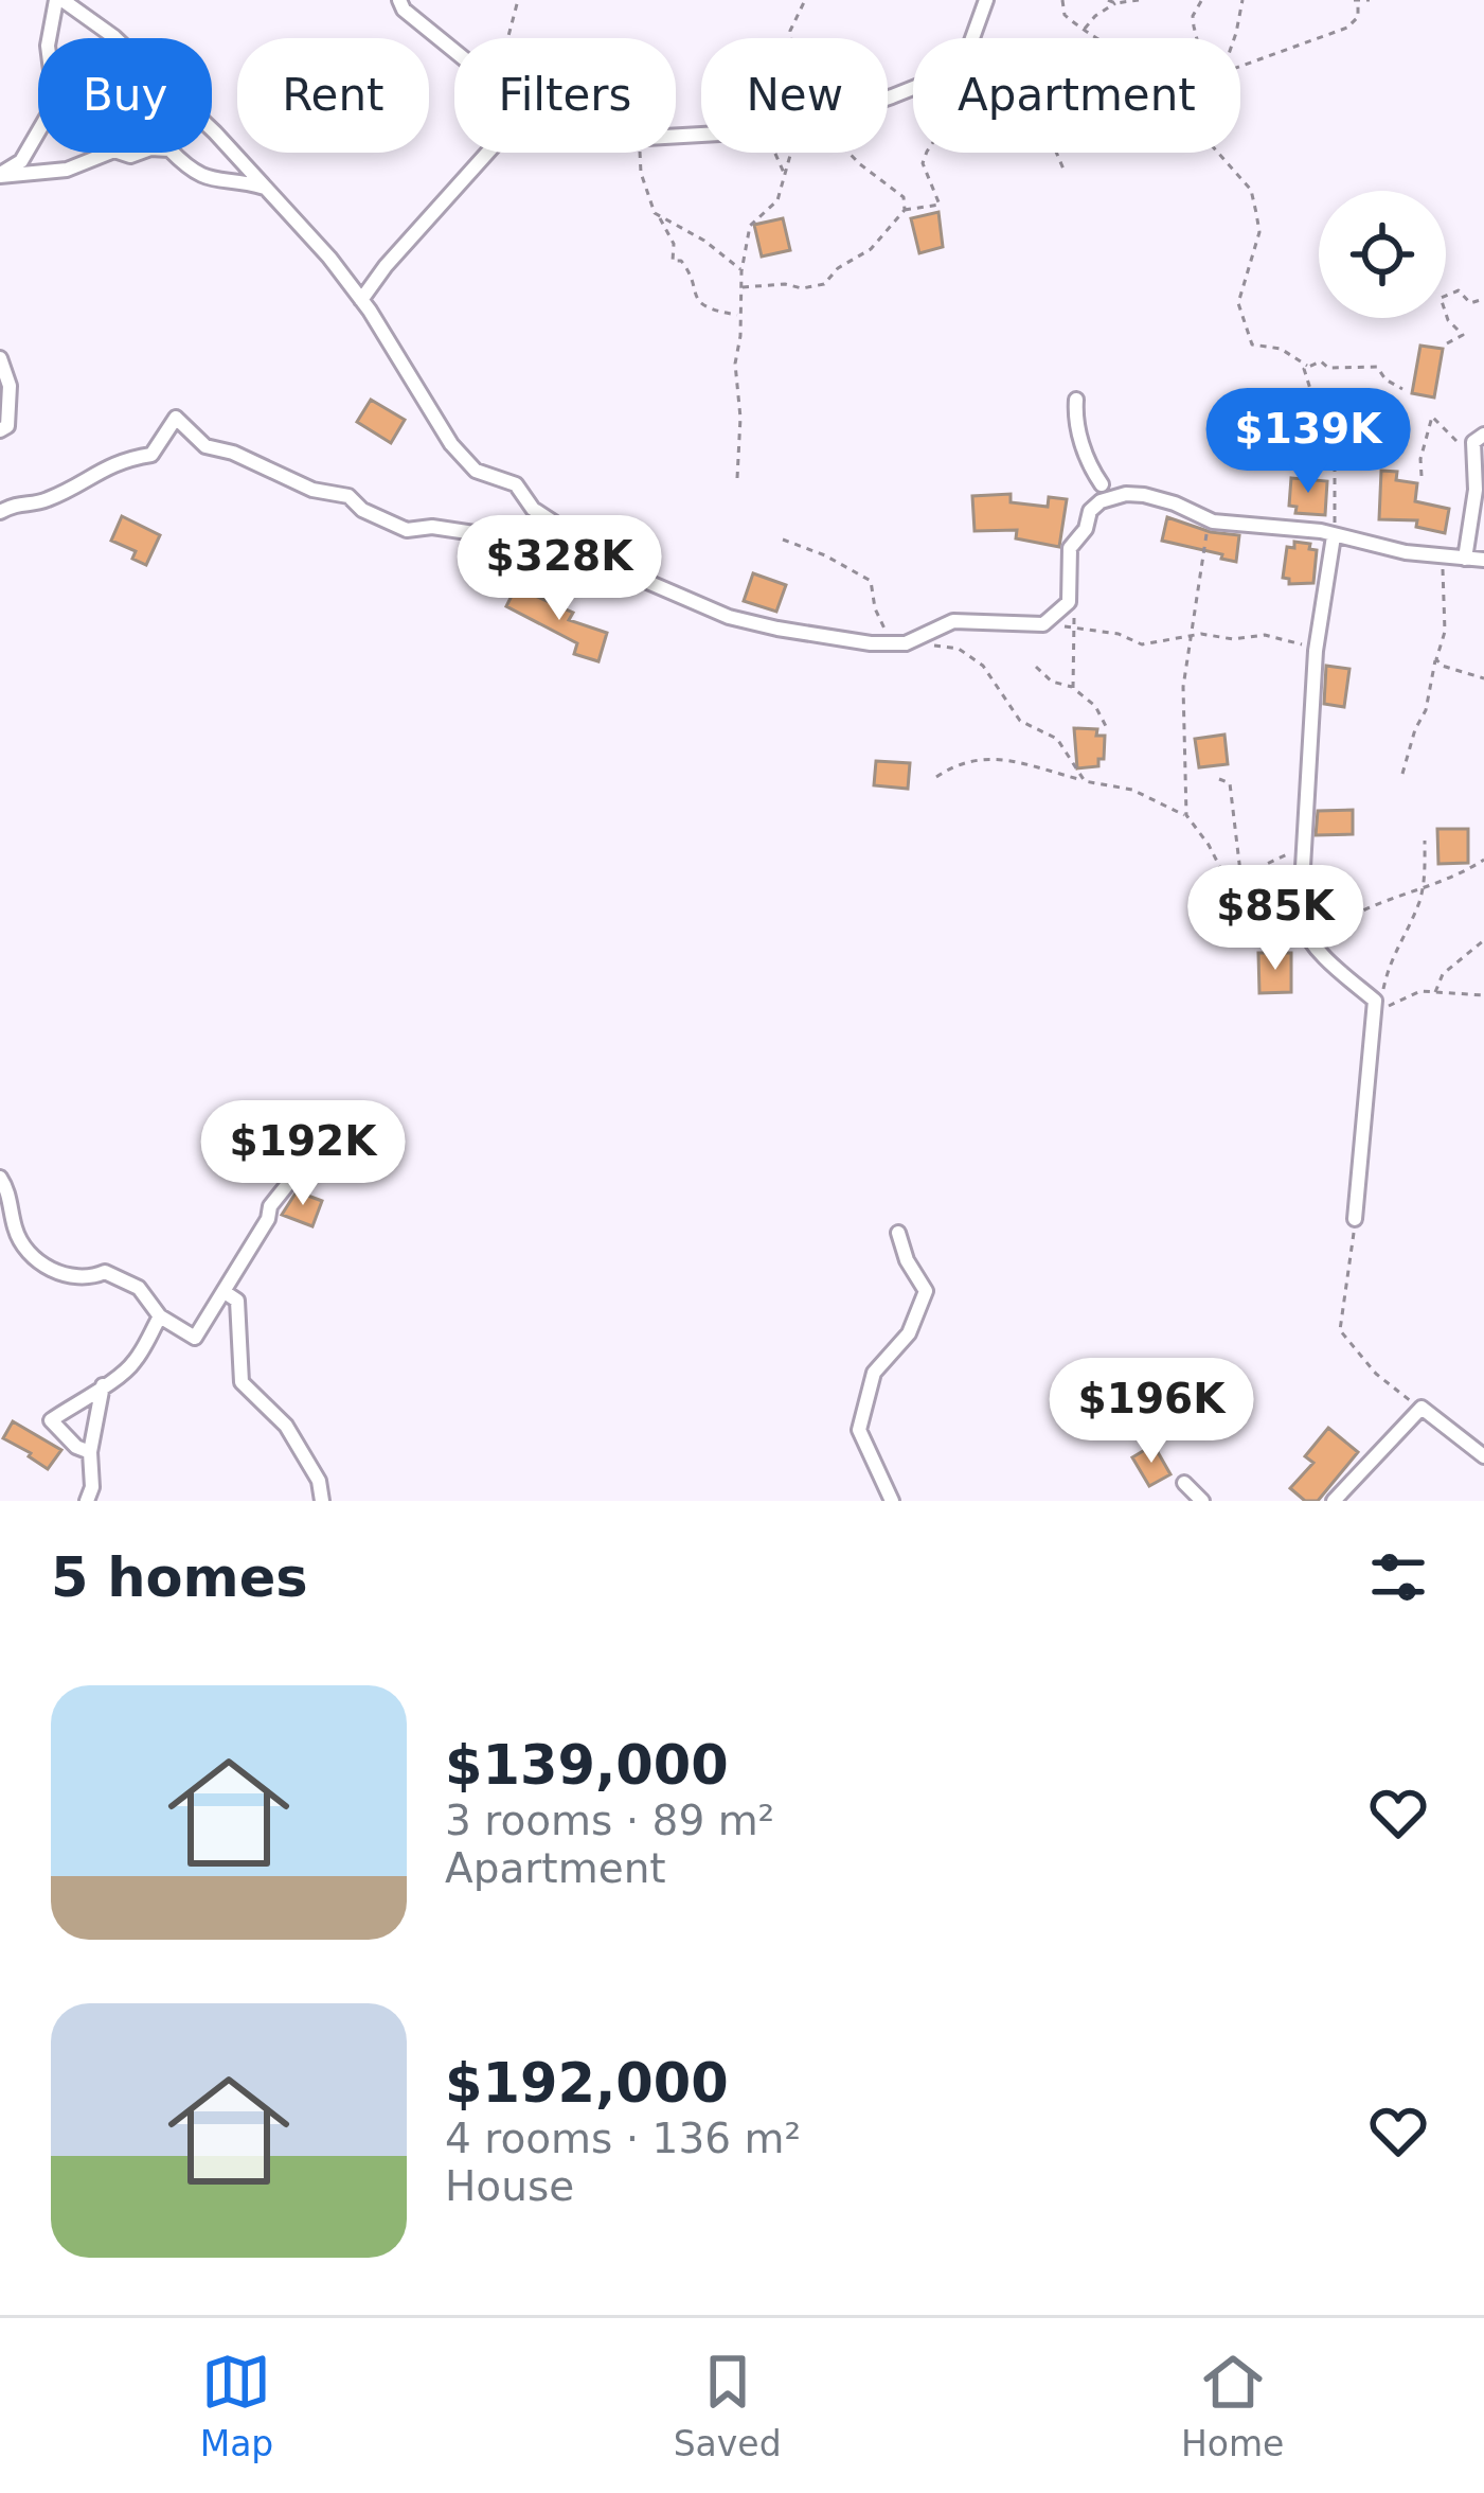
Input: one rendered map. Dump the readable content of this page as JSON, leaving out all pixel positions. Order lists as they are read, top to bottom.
{
  "page": {
    "chip": [
      "Buy",
      "Rent",
      "Filters",
      "New",
      "Apartment"
    ],
    "price": [
      "$139K",
      "$328K",
      "$85K",
      "$192K",
      "$196K"
    ],
    "heading": "5 homes",
    "list": [
      {
        "name": "$139,000",
        "note": "3 rooms · 89 m² · Apartment"
      },
      {
        "name": "$192,000",
        "note": "4 rooms · 136 m² · House"
      }
    ],
    "tabs": ["Map", "Saved", "Home"]
  }
}
